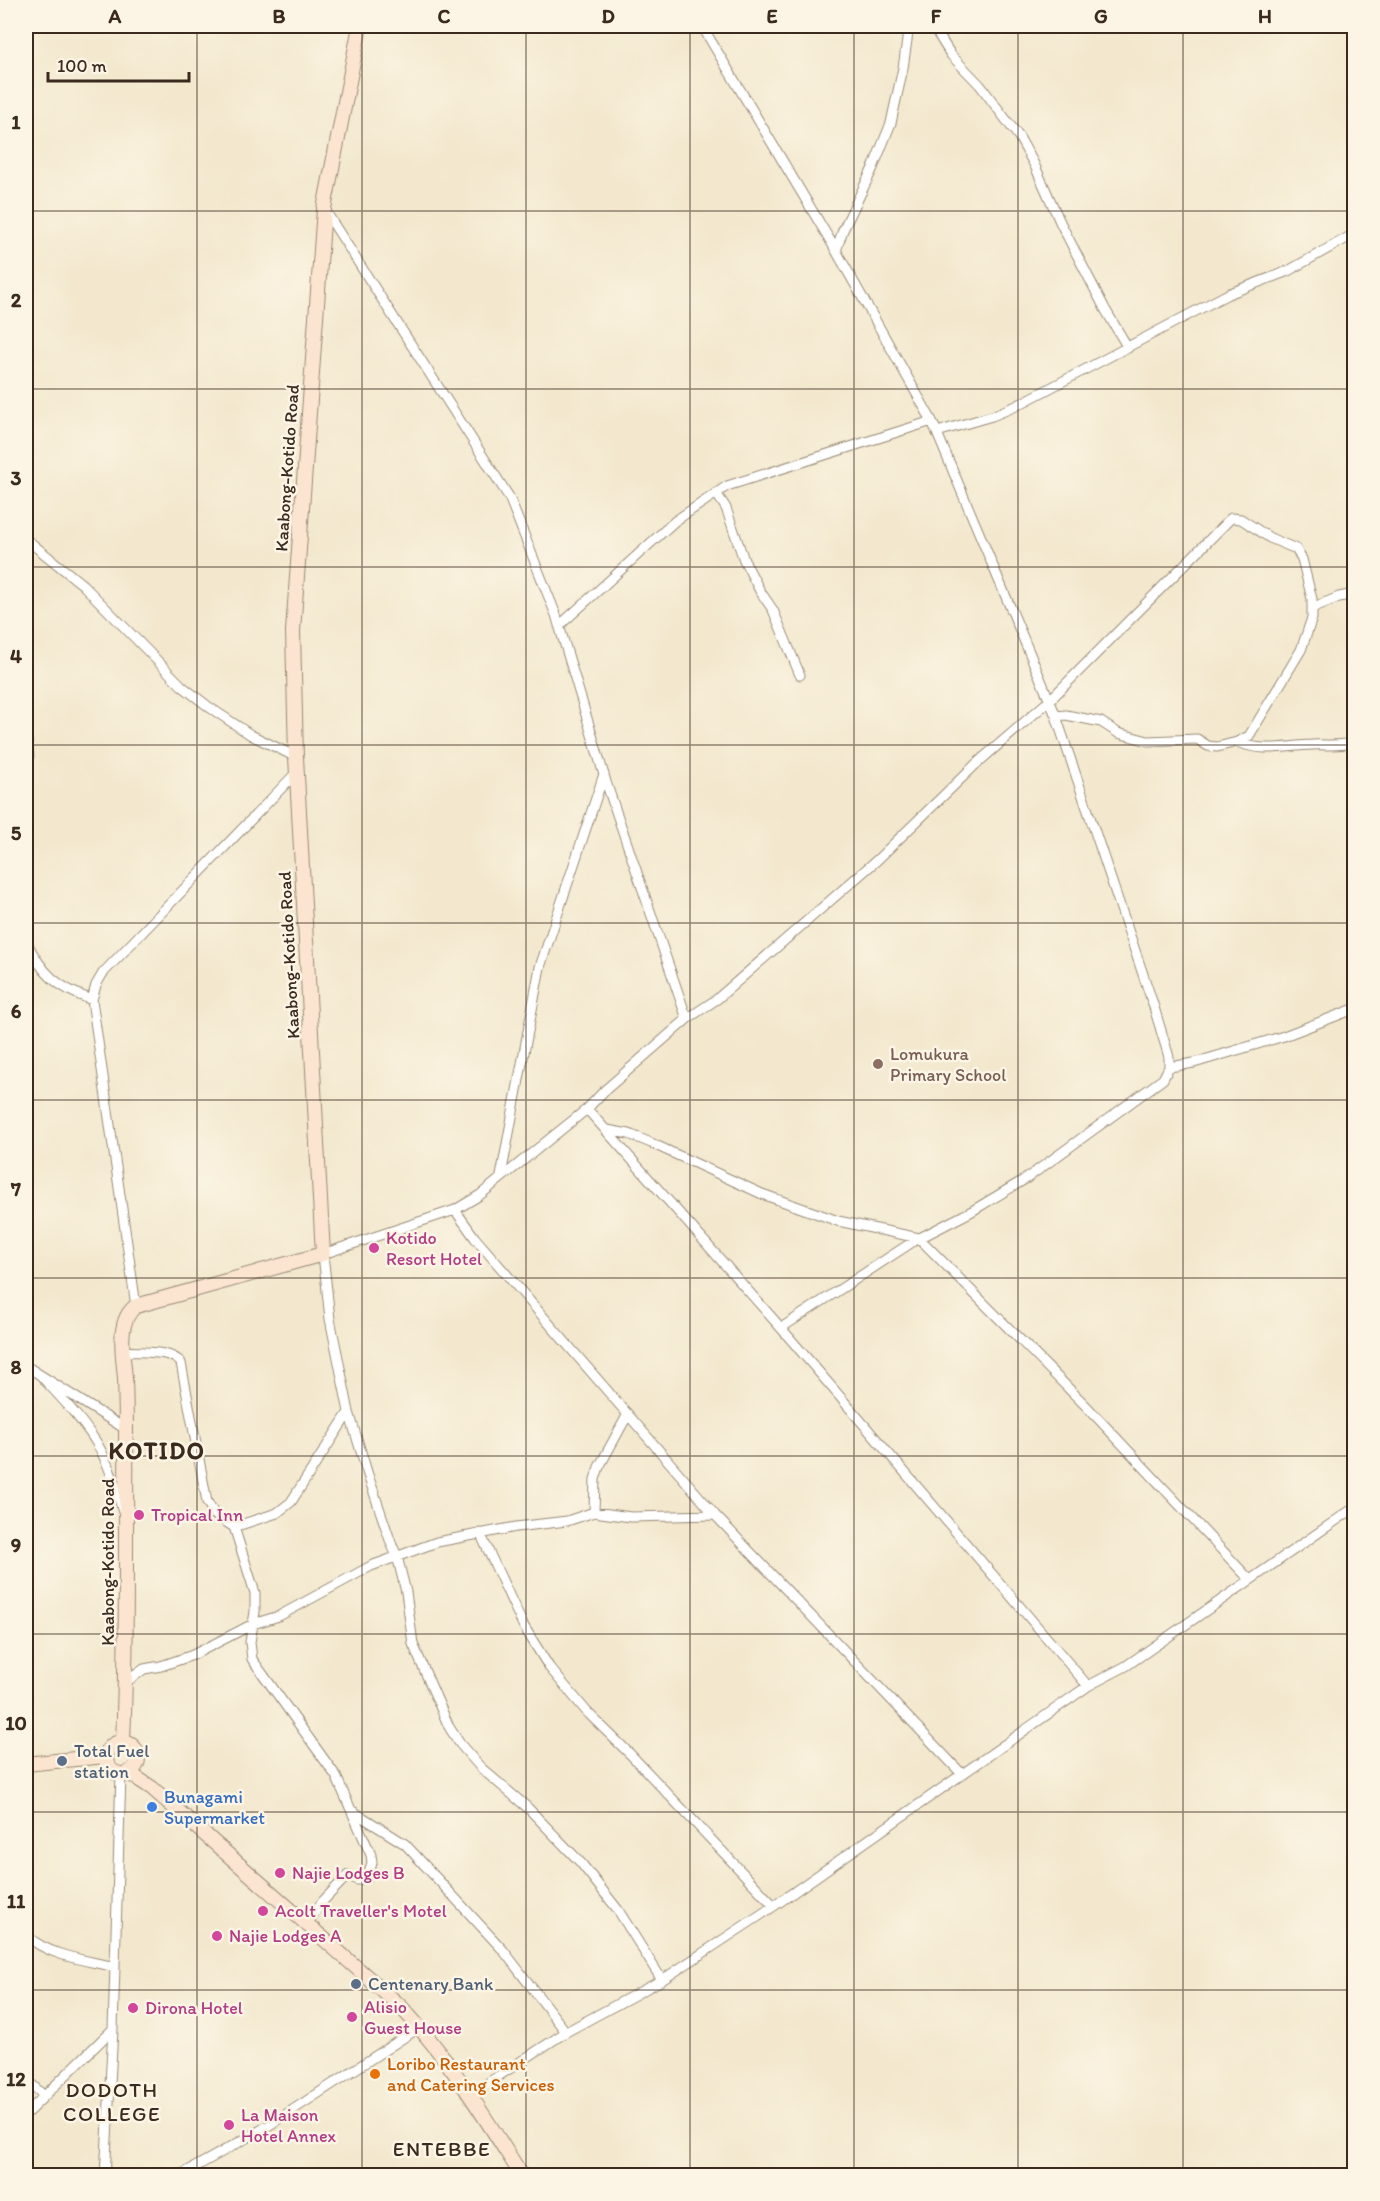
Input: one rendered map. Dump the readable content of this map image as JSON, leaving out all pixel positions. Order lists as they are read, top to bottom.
{
  "streets": {
    "street": ["Kaabong-Kotido Road"]
  },
  "districts": ["KOTIDO", "DODOTH COLLEGE", "ENTEBBE"],
  "places": [
    "Lomukura Primary School",
    "Kotido Resort Hotel",
    "Tropical Inn",
    "Total Fuel station",
    "Bunagami Supermarket",
    "Najie Lodges B",
    "Acolt Traveller's Motel",
    "Najie Lodges A",
    "Centenary Bank",
    "Dirona Hotel",
    "Alisio Guest House",
    "Loribo Restaurant and Catering Services",
    "La Maison Hotel Annex"
  ],
  "scale_bar": "100 m",
  "grid": {
    "columns": [
      "A",
      "B",
      "C",
      "D",
      "E",
      "F",
      "G",
      "H"
    ],
    "rows": [
      "1",
      "2",
      "3",
      "4",
      "5",
      "6",
      "7",
      "8",
      "9",
      "10",
      "11",
      "12"
    ]
  }
}
